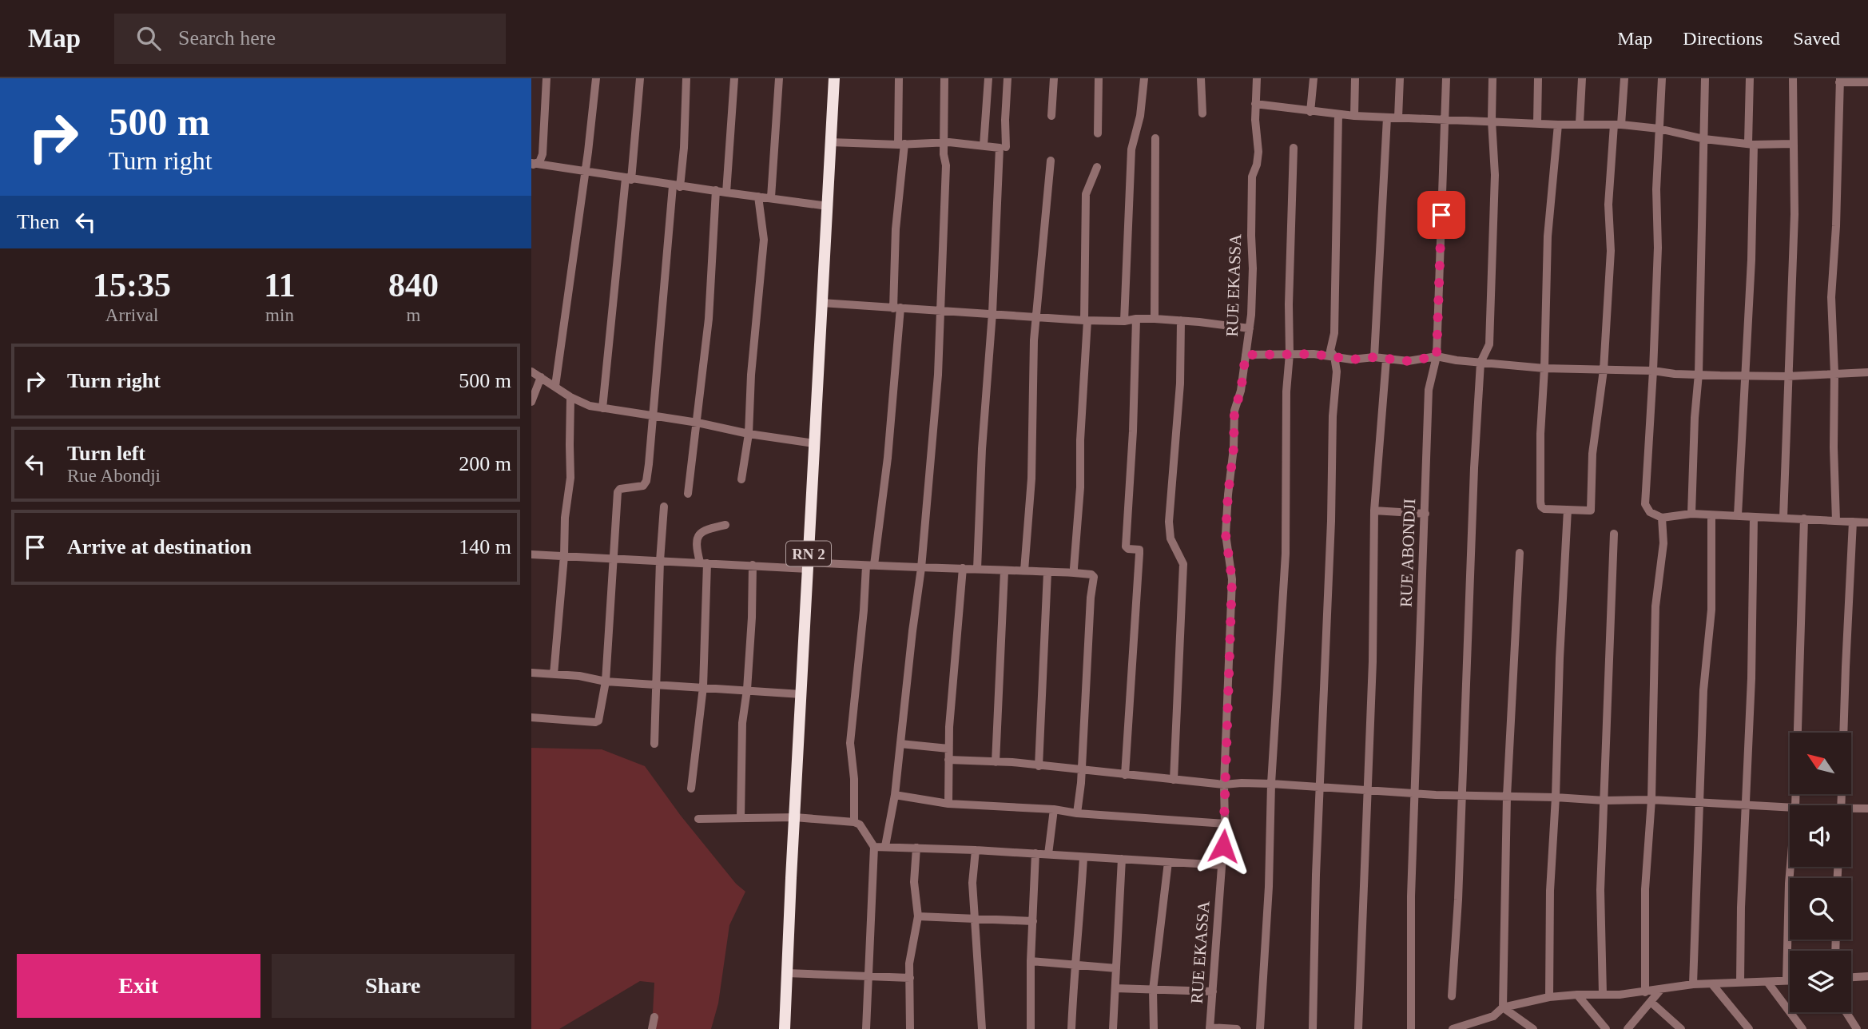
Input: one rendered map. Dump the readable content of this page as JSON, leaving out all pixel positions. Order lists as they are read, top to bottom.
{
  "streets": {
    "highway": ["RN 2"],
    "street": ["RUE EKASSA", "RUE ABONDJI"]
  },
  "north": "top left",
  "page": {
    "header": "Map",
    "search": "Search here",
    "nav": ["Map", "Directions", "Saved"],
    "turn": ["500 m", "Turn right"],
    "then": "Then",
    "eta": [
      "15:35",
      "Arrival",
      "11",
      "min",
      "840",
      "m"
    ],
    "list": [
      {
        "name": "Turn right",
        "value": "500 m"
      },
      {
        "name": "Turn left",
        "note": "Rue Abondji",
        "value": "200 m"
      },
      {
        "name": "Arrive at destination",
        "value": "140 m"
      }
    ],
    "buttons": ["Exit", "Share"]
  }
}
